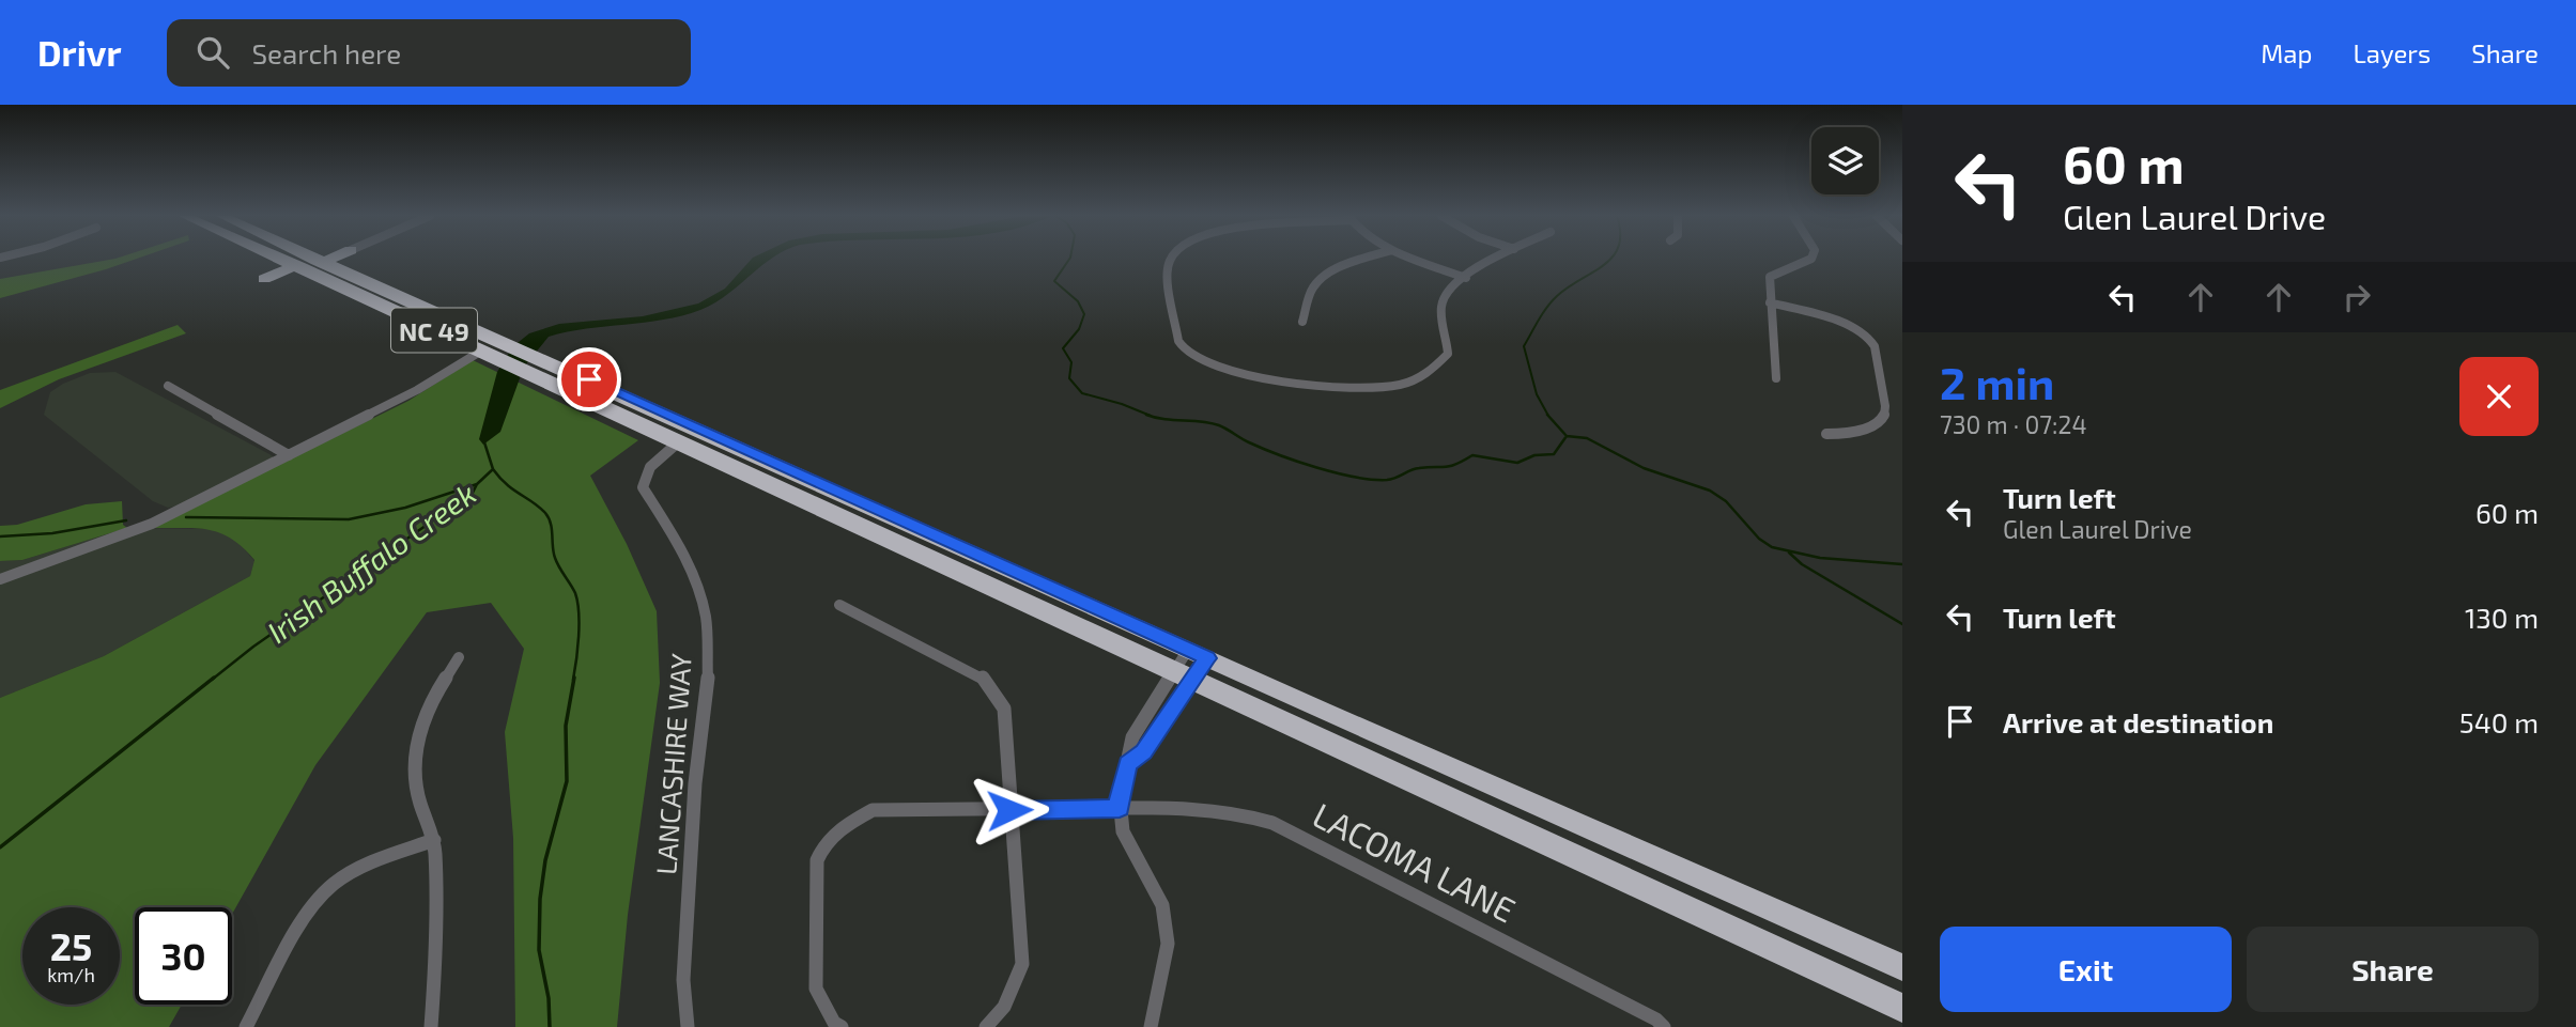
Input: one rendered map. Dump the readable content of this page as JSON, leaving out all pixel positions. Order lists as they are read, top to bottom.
{
  "streets": {
    "highway": ["NC 49"],
    "street": ["LANCASHIRE WAY", "LACOMA LANE"]
  },
  "crossings": [
    ["NC 49", "LANCASHIRE WAY"]
  ],
  "water": ["Irish Buffalo Creek"],
  "page": {
    "header": "Drivr",
    "search": "Search here",
    "nav": ["Map", "Layers", "Share"],
    "turn": ["60 m", "Glen Laurel Drive"],
    "heading": ["2 min", "730 m · 07:24"],
    "list": [
      {
        "name": "Turn left",
        "note": "Glen Laurel Drive",
        "value": "60 m"
      },
      {
        "name": "Turn left",
        "value": "130 m"
      },
      {
        "name": "Arrive at destination",
        "value": "540 m"
      }
    ],
    "speed": "25 km/h",
    "limit": "30",
    "buttons": ["Exit", "Share"]
  }
}
